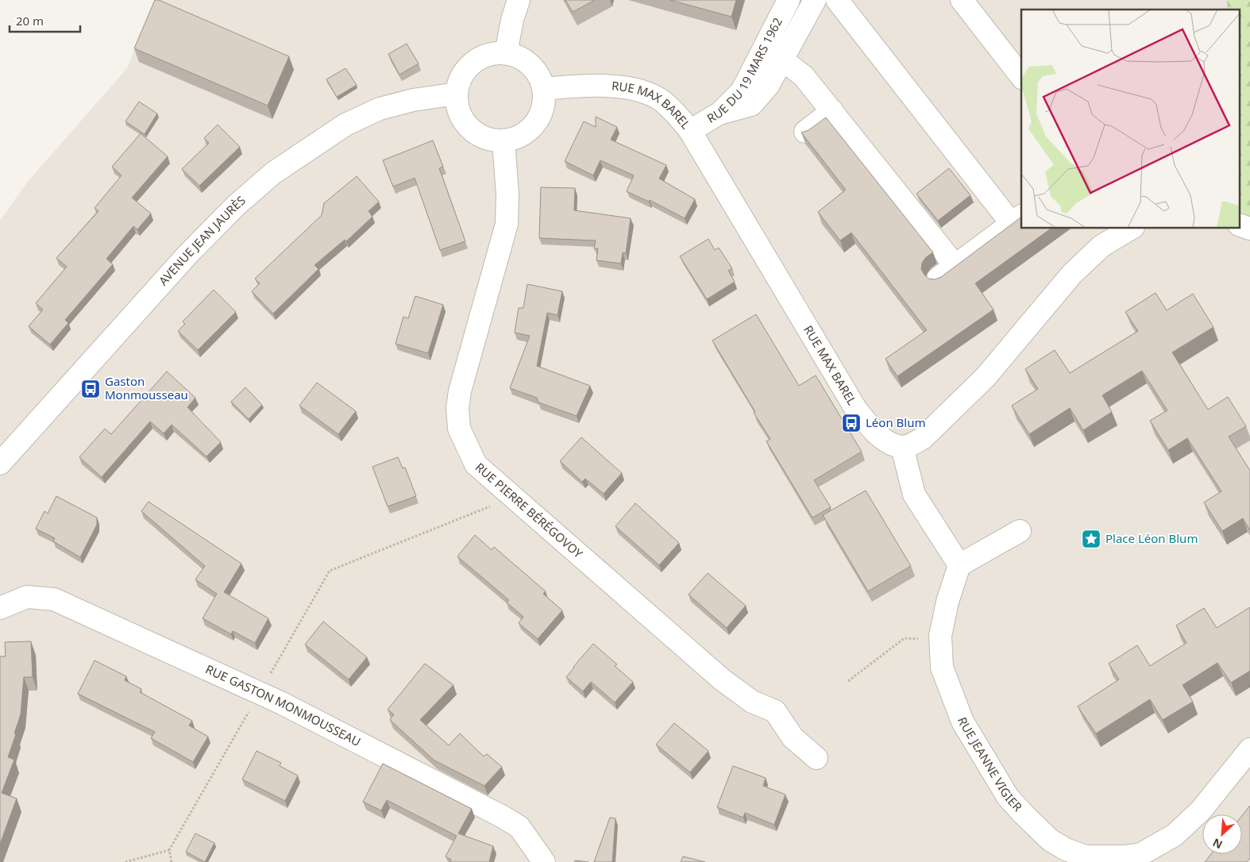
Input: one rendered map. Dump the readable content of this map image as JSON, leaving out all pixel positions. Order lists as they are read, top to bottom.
{
  "streets": {
    "street": [
      "RUE DU 19 MARS 1962",
      "RUE MAX BAREL",
      "AVENUE JEAN JAURÈS",
      "RUE PIERRE BÉRÉGOVOY",
      "RUE GASTON MONMOUSSEAU",
      "RUE JEANNE VIGIER"
    ]
  },
  "crossings": [
    ["RUE DU 19 MARS 1962", "RUE MAX BAREL"],
    ["RUE MAX BAREL", "AVENUE JEAN JAURÈS"],
    ["RUE MAX BAREL", "RUE PIERRE BÉRÉGOVOY"],
    ["AVENUE JEAN JAURÈS", "RUE PIERRE BÉRÉGOVOY"]
  ],
  "places": {
    "bus stop": ["Gaston Monmousseau", "Léon Blum"],
    "place": ["Place Léon Blum"]
  },
  "scale_bar": "20 m",
  "north": "bottom left"
}
